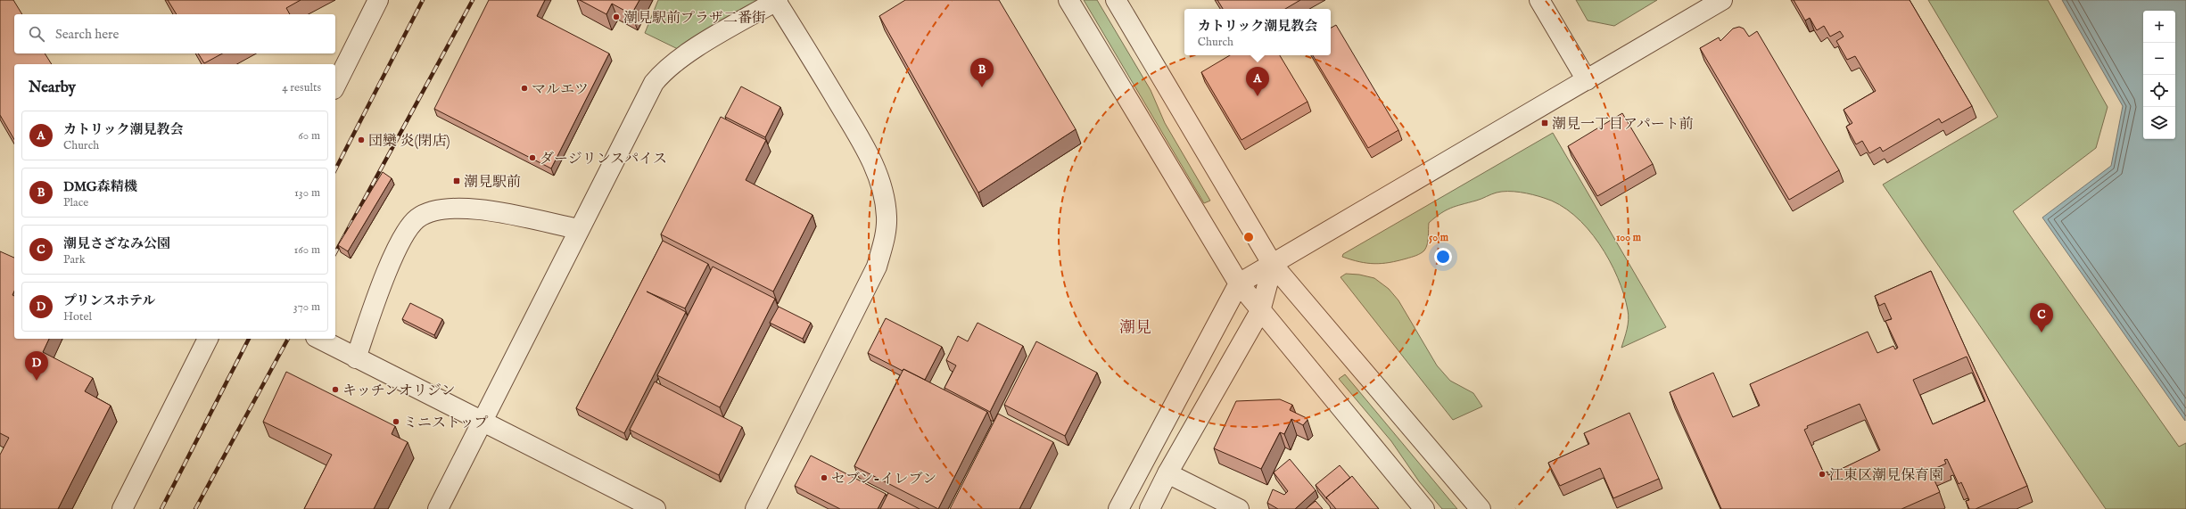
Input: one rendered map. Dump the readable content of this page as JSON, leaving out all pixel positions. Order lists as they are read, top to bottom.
{
  "districts": ["潮見"],
  "places": {
    "other": [
      "潮見駅前プラザ二番街",
      "マルエツ",
      "団欒 炎(閉店)",
      "ダージリンスパイス",
      "キッチンオリジン",
      "ミニストップ",
      "江東区潮見保育園",
      "セブン-イレブン"
    ],
    "transit": ["潮見一丁目アパート前", "潮見駅前"]
  },
  "page": {
    "popup": ["カトリック潮見教会", "Church"],
    "map_buttons": ["+", "−"],
    "search": "Search here",
    "pins": [
      "B",
      "A",
      "C",
      "D"
    ],
    "heading": ["Nearby", "4 results"],
    "list": [
      {
        "mark": "A",
        "name": "カトリック潮見教会",
        "note": "Church",
        "value": "60 m"
      },
      {
        "mark": "B",
        "name": "DMG森精機",
        "note": "Place",
        "value": "130 m"
      },
      {
        "mark": "C",
        "name": "潮見さざなみ公園",
        "note": "Park",
        "value": "160 m"
      },
      {
        "mark": "D",
        "name": "プリンスホテル",
        "note": "Hotel",
        "value": "370 m"
      }
    ]
  },
  "rings": ["50 m", "100 m"]
}
